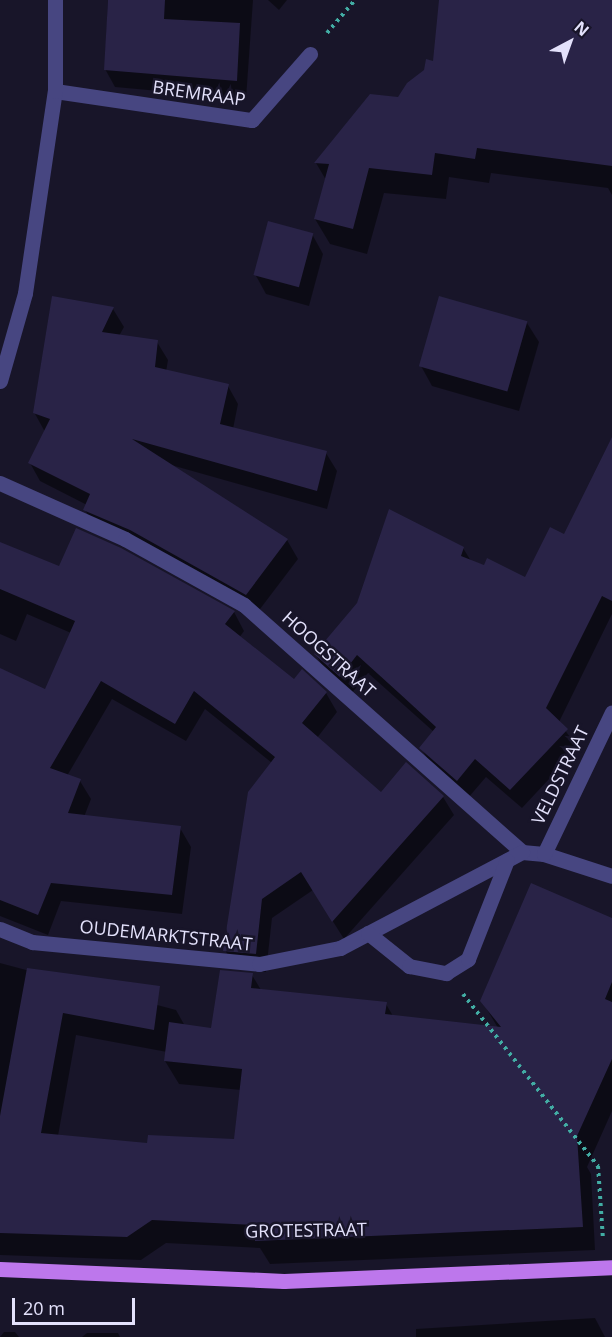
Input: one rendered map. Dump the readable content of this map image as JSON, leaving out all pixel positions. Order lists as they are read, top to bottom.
{
  "streets": {
    "street": [
      "BREMRAAP",
      "HOOGSTRAAT",
      "VELDSTRAAT",
      "OUDEMARKTSTRAAT"
    ]
  },
  "crossings": [
    ["HOOGSTRAAT", "OUDEMARKTSTRAAT"]
  ],
  "scale_bar": "20 m",
  "north": "top right"
}
